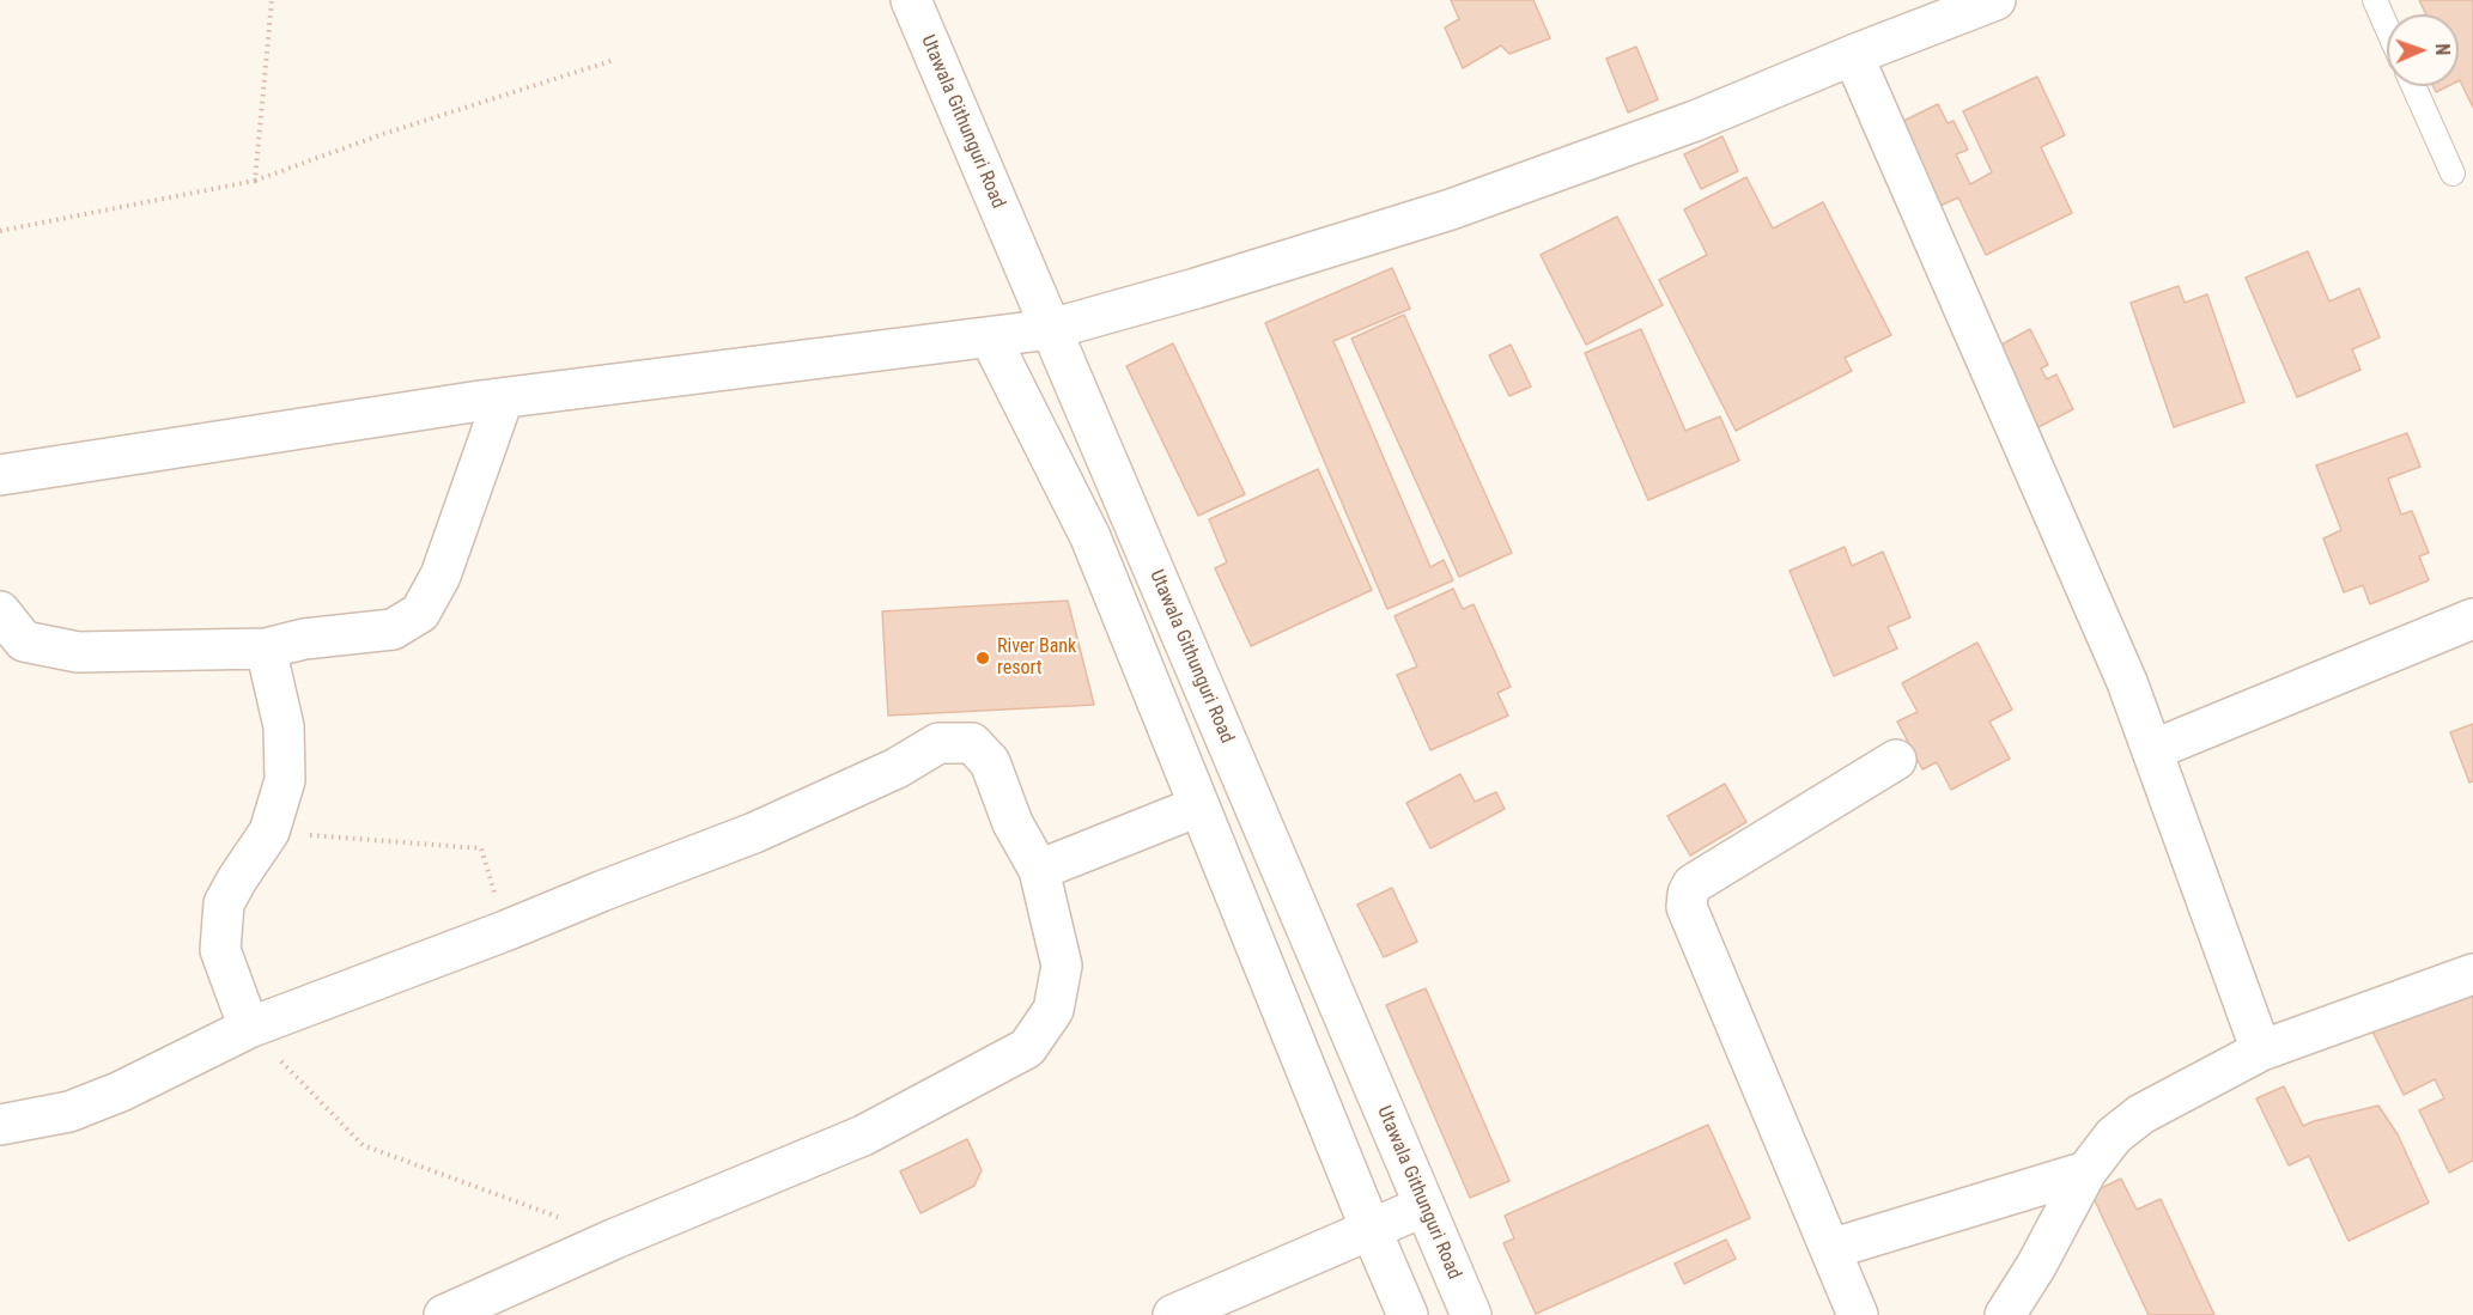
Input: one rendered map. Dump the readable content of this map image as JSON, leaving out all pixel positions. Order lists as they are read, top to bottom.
{
  "streets": {
    "street": ["Utawala Githunguri Road"]
  },
  "places": ["River Bank resort"],
  "north": "right"
}
